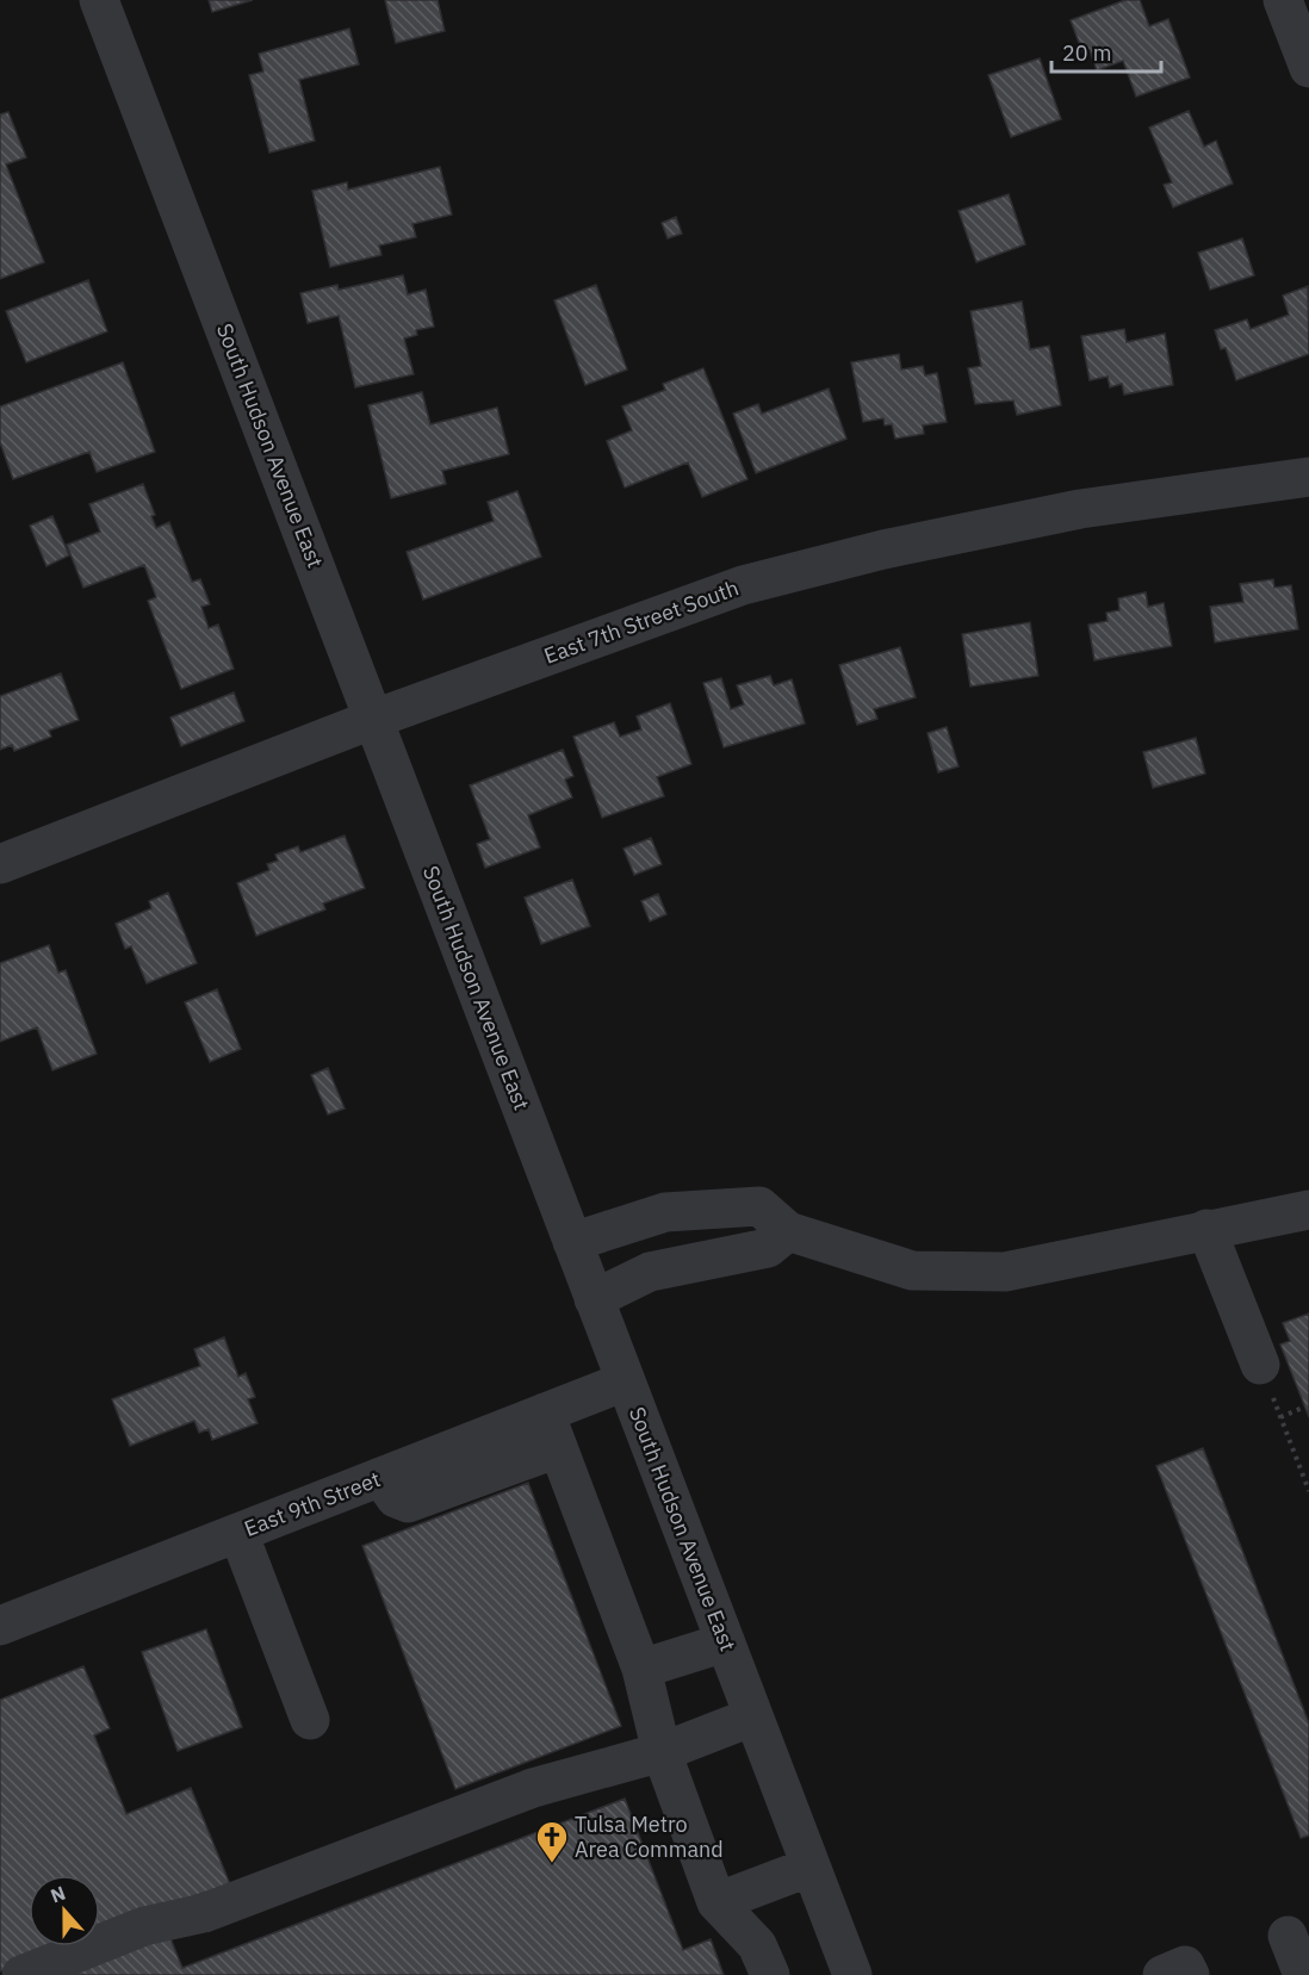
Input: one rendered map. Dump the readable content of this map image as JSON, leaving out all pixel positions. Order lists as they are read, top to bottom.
{
  "streets": {
    "street": ["South Hudson Avenue East", "East 7th Street South", "East 9th Street"]
  },
  "crossings": [
    ["South Hudson Avenue East", "East 7th Street South"],
    ["South Hudson Avenue East", "East 9th Street"]
  ],
  "places": {
    "church": ["Tulsa Metro Area Command"]
  },
  "scale_bar": "20 m",
  "north": "top"
}
